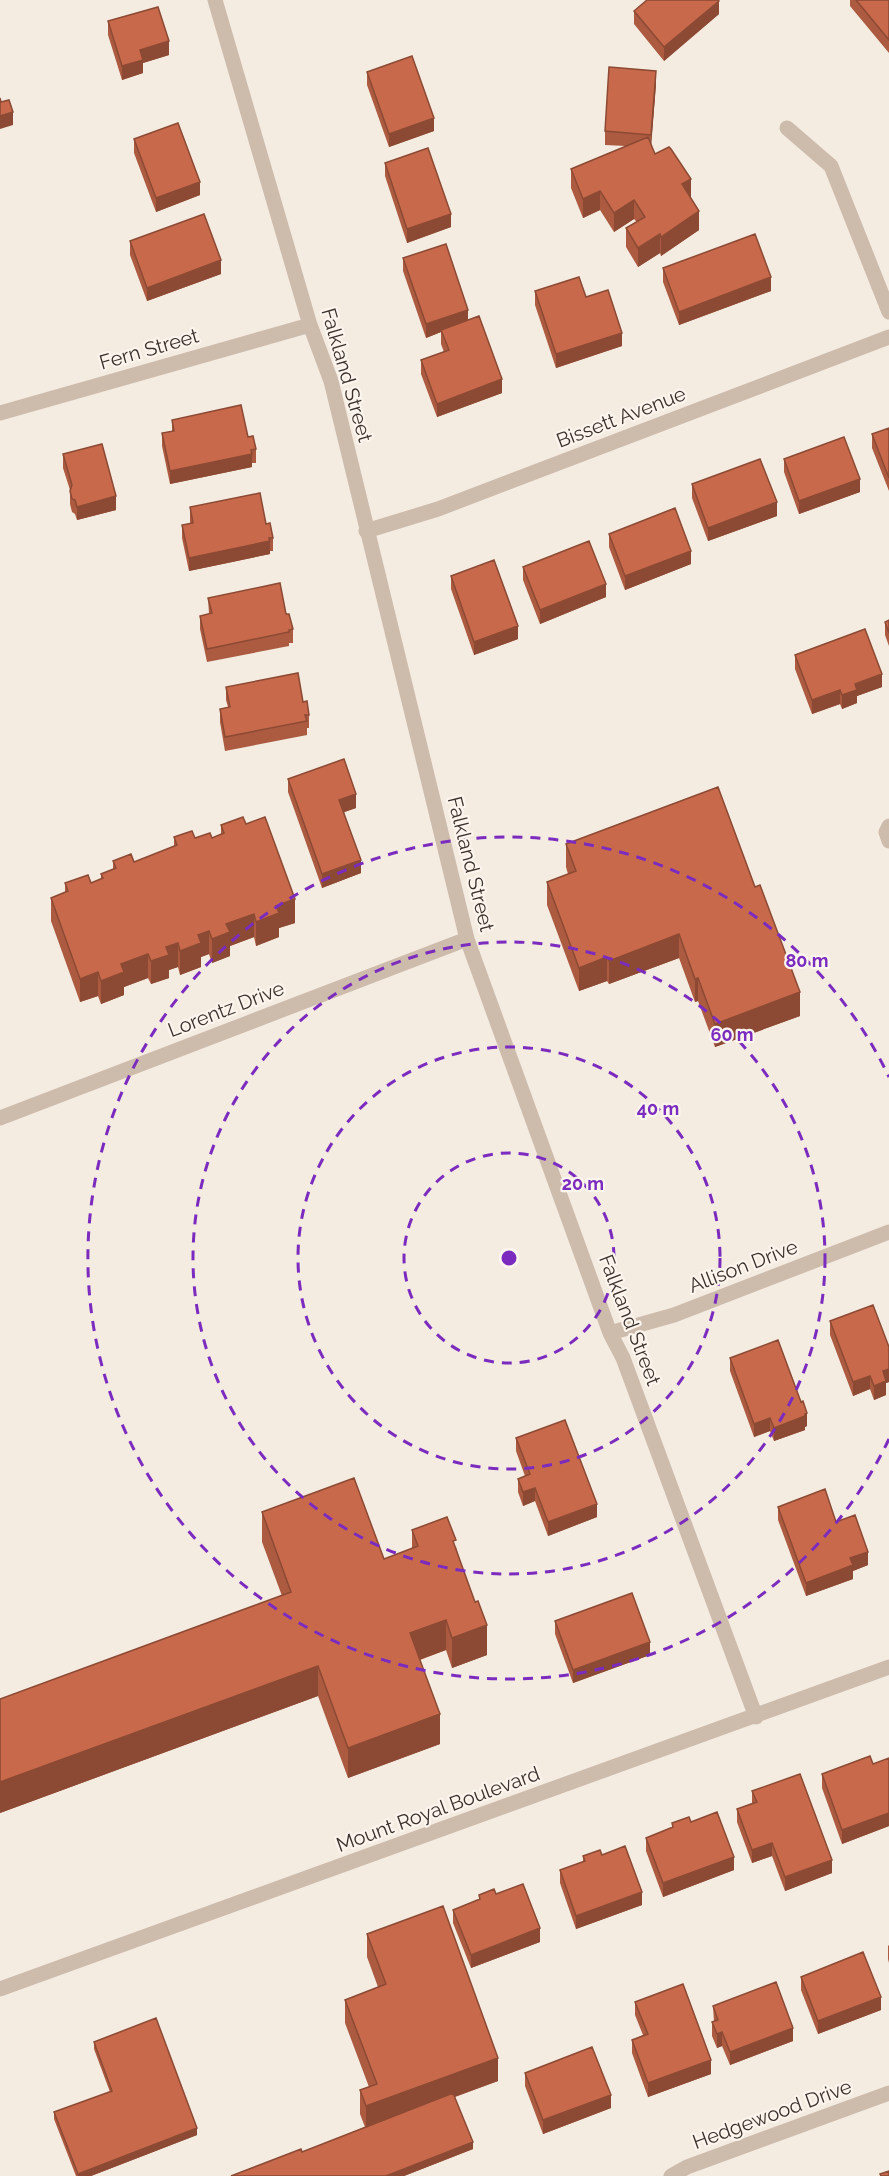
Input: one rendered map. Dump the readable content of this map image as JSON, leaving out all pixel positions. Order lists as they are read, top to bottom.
{
  "streets": {
    "street": [
      "Fern Street",
      "Falkland Street",
      "Bissett Avenue",
      "Lorentz Drive",
      "Allison Drive",
      "Mount Royal Boulevard",
      "Hedgewood Drive"
    ]
  },
  "crossings": [
    ["Fern Street", "Falkland Street"],
    ["Falkland Street", "Bissett Avenue"],
    ["Falkland Street", "Lorentz Drive"],
    ["Falkland Street", "Allison Drive"],
    ["Falkland Street", "Mount Royal Boulevard"]
  ],
  "rings": [
    "80 m",
    "60 m",
    "40 m",
    "20 m"
  ]
}
